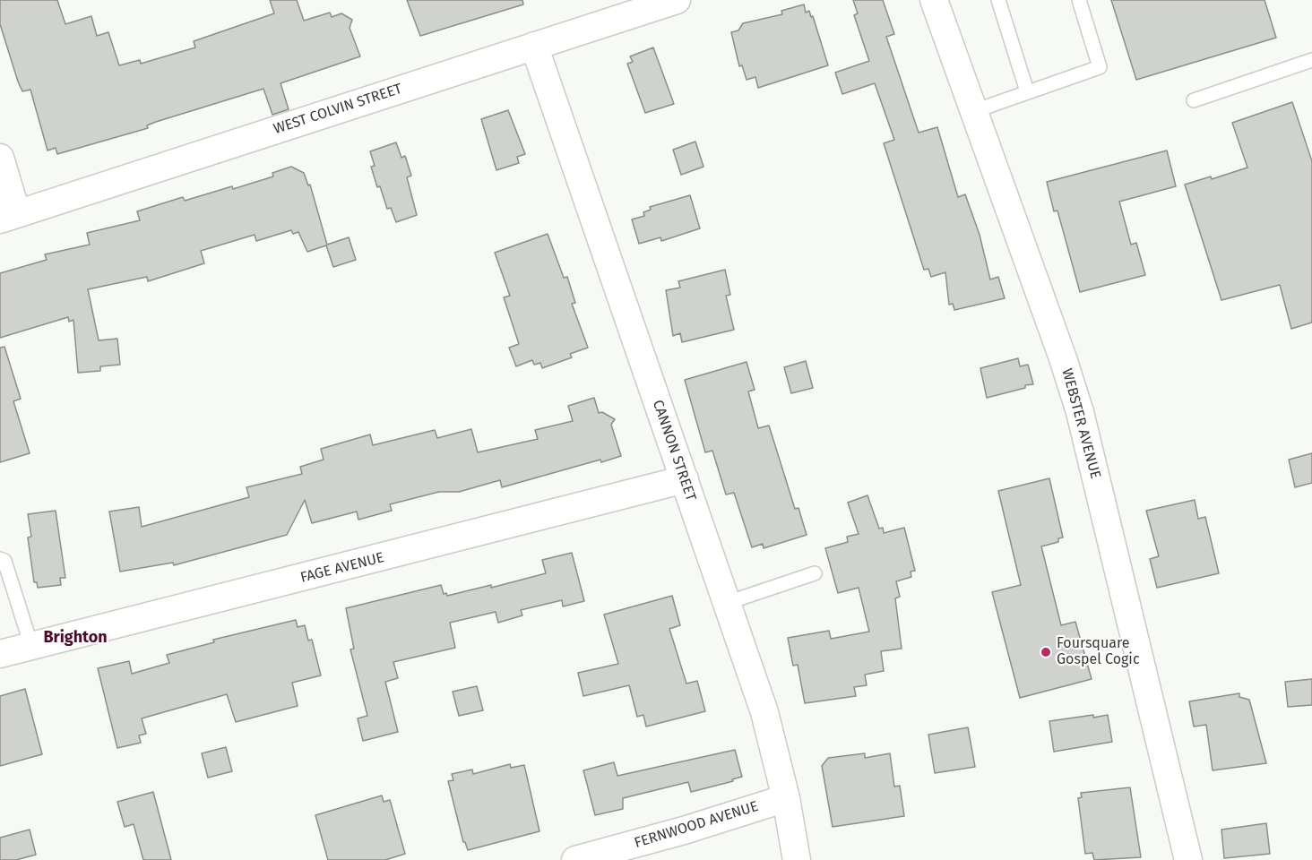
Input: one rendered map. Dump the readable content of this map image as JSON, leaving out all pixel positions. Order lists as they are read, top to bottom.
{
  "streets": {
    "street": [
      "WEST COLVIN STREET",
      "WEBSTER AVENUE",
      "CANNON STREET",
      "FAGE AVENUE",
      "FERNWOOD AVENUE"
    ]
  },
  "crossings": [
    ["WEST COLVIN STREET", "CANNON STREET"],
    ["CANNON STREET", "FAGE AVENUE"],
    ["CANNON STREET", "FERNWOOD AVENUE"]
  ],
  "districts": ["Brighton"],
  "places": ["Foursquare Gospel Cogic"]
}
